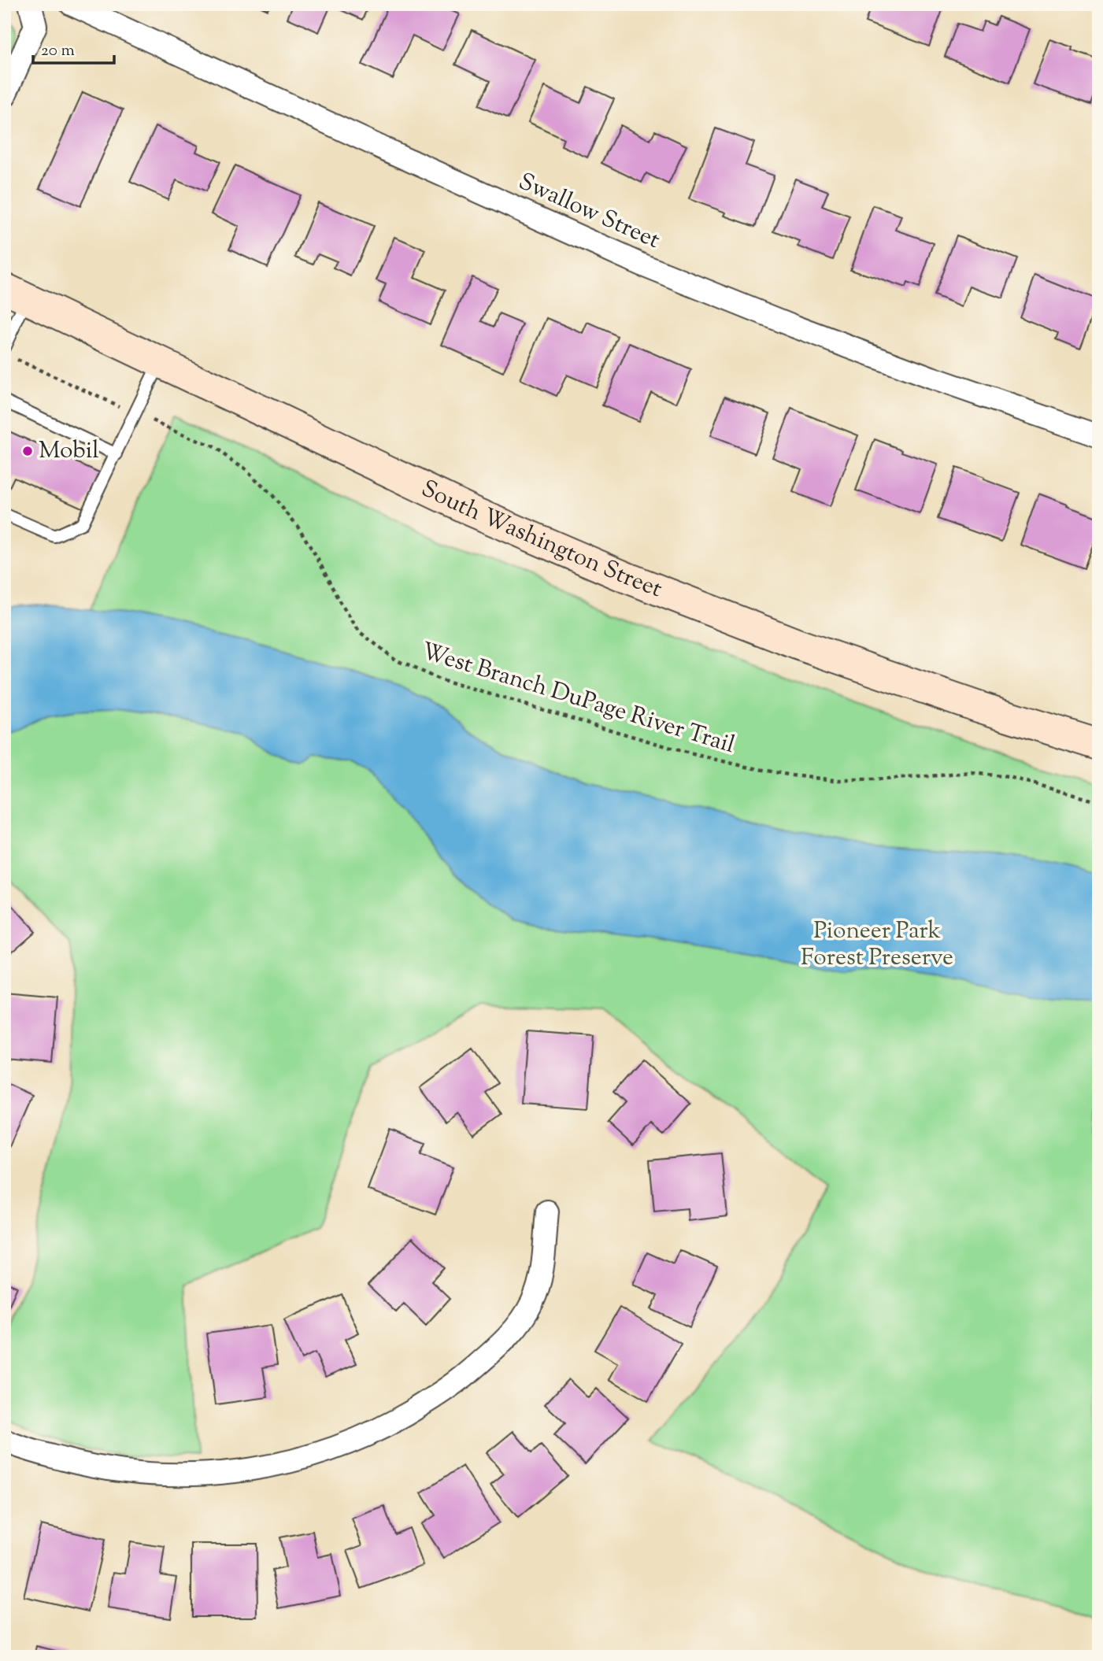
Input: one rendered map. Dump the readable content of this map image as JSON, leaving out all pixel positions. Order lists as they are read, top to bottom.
{
  "streets": {
    "main road": ["South Washington Street"],
    "street": ["Swallow Street"],
    "path": ["West Branch DuPage River Trail"]
  },
  "parks": ["Pioneer Park Forest Preserve"],
  "places": ["Mobil"],
  "scale_bar": "20 m"
}
